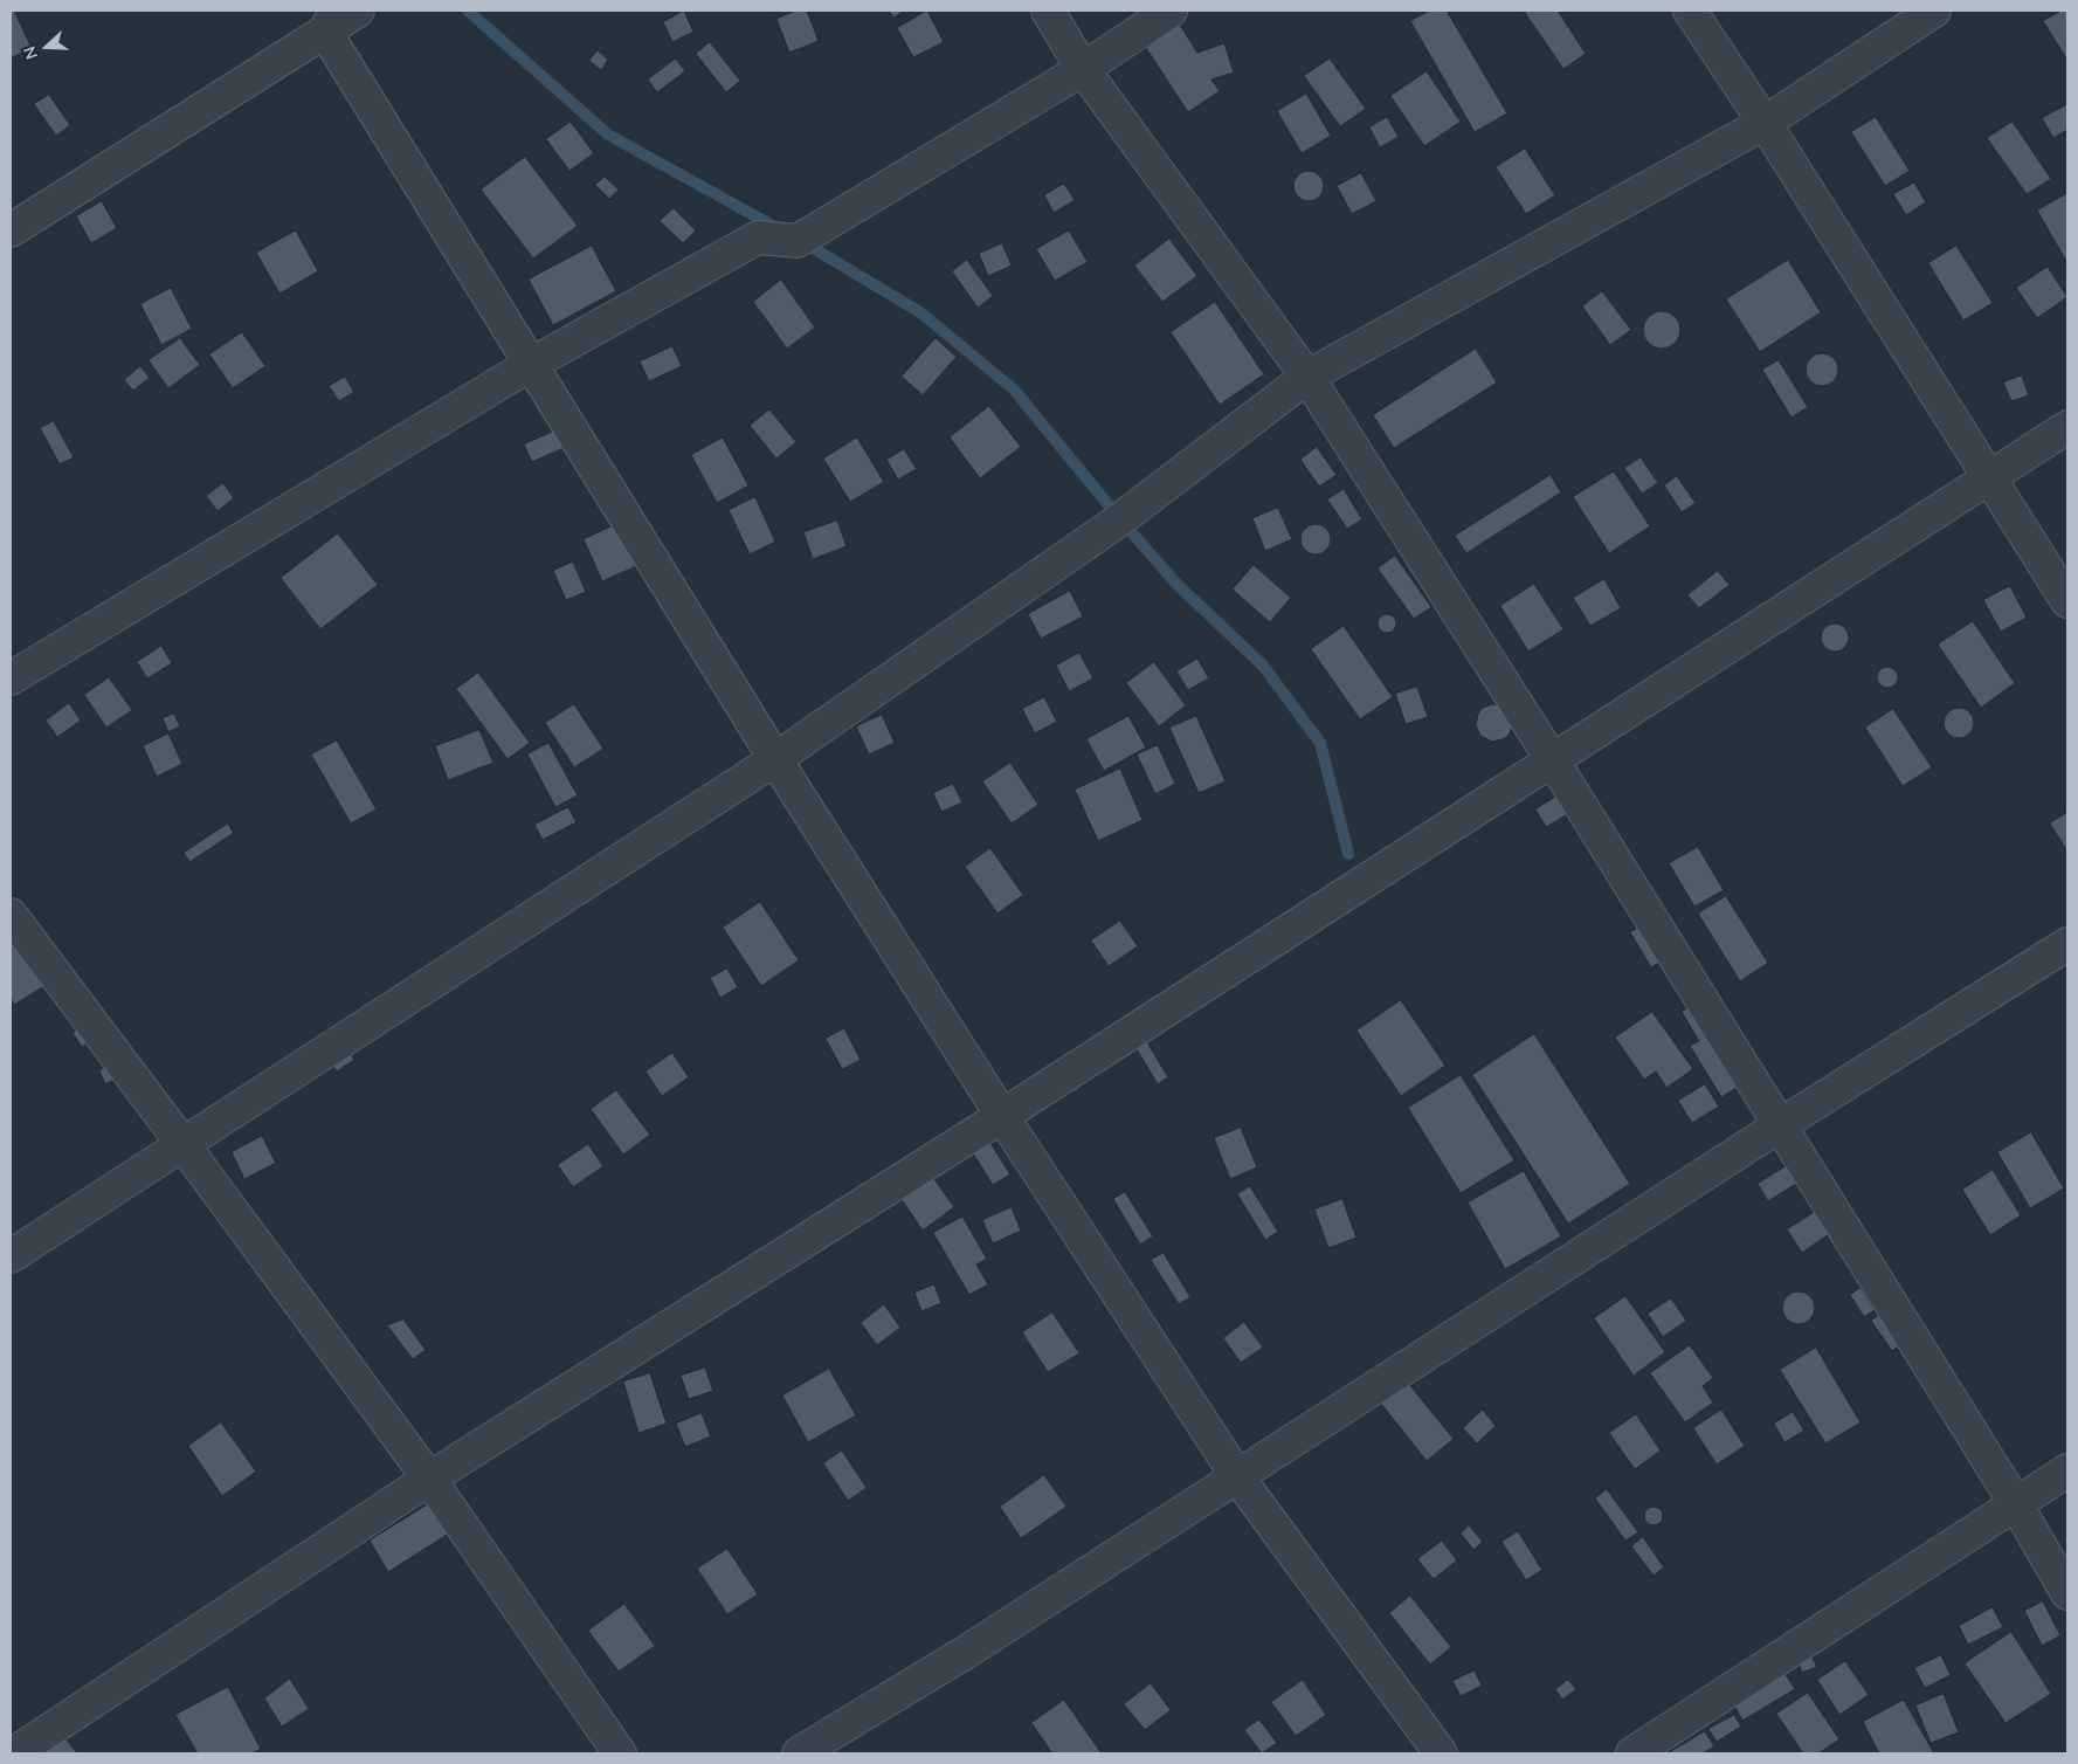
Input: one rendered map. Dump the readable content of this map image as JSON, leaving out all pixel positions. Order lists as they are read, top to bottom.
{
  "north": "left"
}
